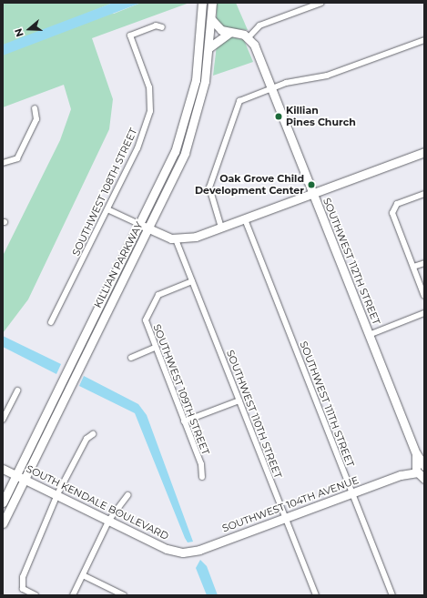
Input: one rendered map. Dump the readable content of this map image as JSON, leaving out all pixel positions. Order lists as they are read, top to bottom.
{
  "streets": {
    "street": [
      "SOUTHWEST 108TH STREET",
      "SOUTHWEST 112TH STREET",
      "KILLIAN PARKWAY",
      "SOUTHWEST 109TH STREET",
      "SOUTHWEST 111TH STREET",
      "SOUTHWEST 110TH STREET",
      "SOUTH KENDALE BOULEVARD",
      "SOUTHWEST 104TH AVENUE"
    ]
  },
  "crossings": [
    ["SOUTHWEST 112TH STREET", "SOUTHWEST 104TH AVENUE"],
    ["KILLIAN PARKWAY", "SOUTH KENDALE BOULEVARD"],
    ["SOUTHWEST 109TH STREET", "SOUTHWEST 110TH STREET"],
    ["SOUTHWEST 111TH STREET", "SOUTHWEST 104TH AVENUE"],
    ["SOUTHWEST 110TH STREET", "SOUTHWEST 104TH AVENUE"],
    ["SOUTH KENDALE BOULEVARD", "SOUTHWEST 104TH AVENUE"]
  ],
  "places": ["Killian Pines Church", "Oak Grove Child Development Center"],
  "north": "left"
}
